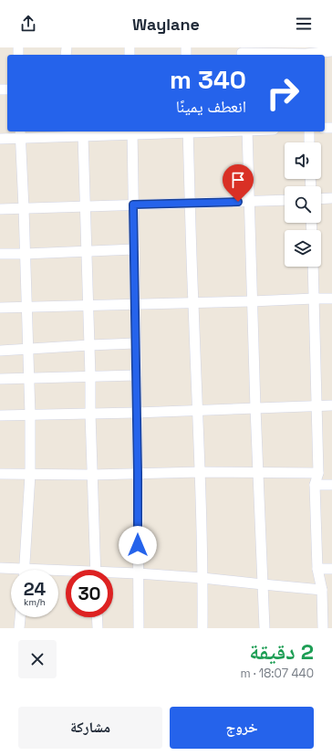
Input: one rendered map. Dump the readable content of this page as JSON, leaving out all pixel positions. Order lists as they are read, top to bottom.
{
  "page": {
    "header": "Waylane",
    "turn": ["340 m", "انعطف يمينًا"],
    "speed": "24 km/h",
    "limit": "30",
    "heading": ["2 دقيقة", "440 m · 18:07"],
    "buttons": ["خروج", "مشاركة"]
  }
}
